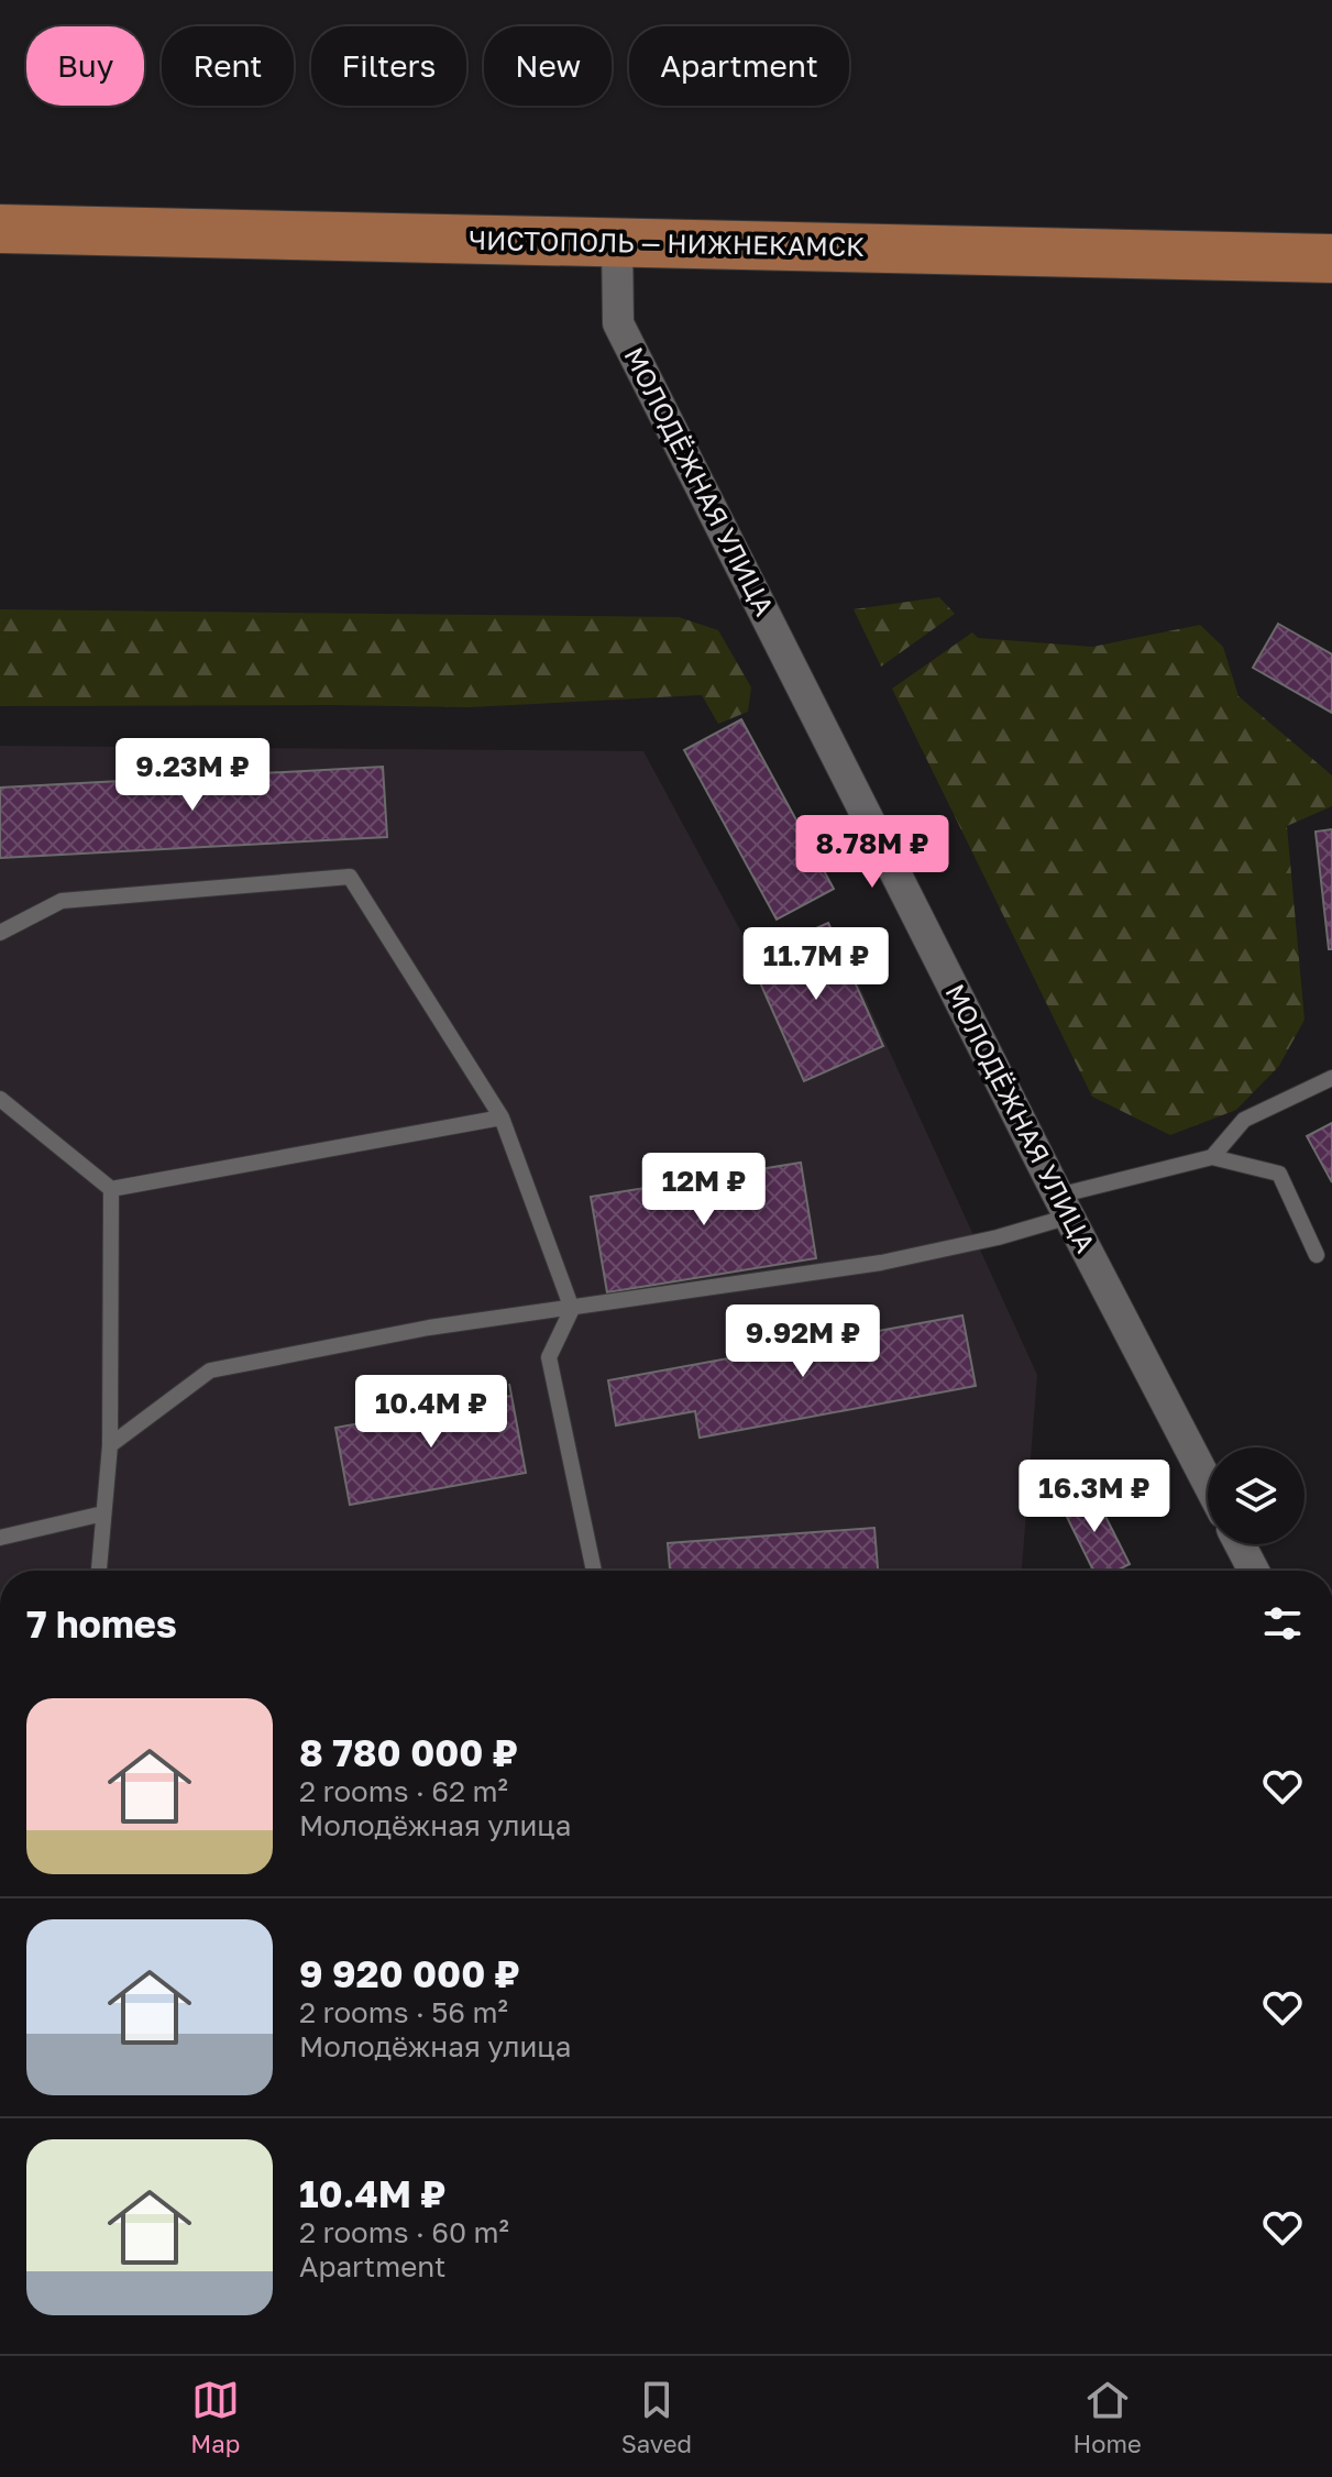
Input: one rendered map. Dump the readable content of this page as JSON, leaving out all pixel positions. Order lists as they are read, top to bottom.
{
  "streets": {
    "main road": ["ЧИСТОПОЛЬ — НИЖНЕКАМСК"],
    "street": ["МОЛОДЁЖНАЯ УЛИЦА"]
  },
  "crossings": [
    ["ЧИСТОПОЛЬ — НИЖНЕКАМСК", "МОЛОДЁЖНАЯ УЛИЦА"]
  ],
  "page": {
    "chip": [
      "Buy",
      "Rent",
      "Filters",
      "New",
      "Apartment"
    ],
    "price": [
      "9.23M ₽",
      "8.78M ₽",
      "11.7M ₽",
      "12M ₽",
      "9.92M ₽",
      "10.4M ₽",
      "16.3M ₽"
    ],
    "heading": "7 homes",
    "list": [
      {
        "name": "8 780 000 ₽",
        "note": "2 rooms · 62 m² · Молодёжная улица"
      },
      {
        "name": "9 920 000 ₽",
        "note": "2 rooms · 56 m² · Молодёжная улица"
      },
      {
        "name": "10.4M ₽",
        "note": "2 rooms · 60 m² · Apartment"
      }
    ],
    "tabs": ["Map", "Saved", "Home"]
  }
}
